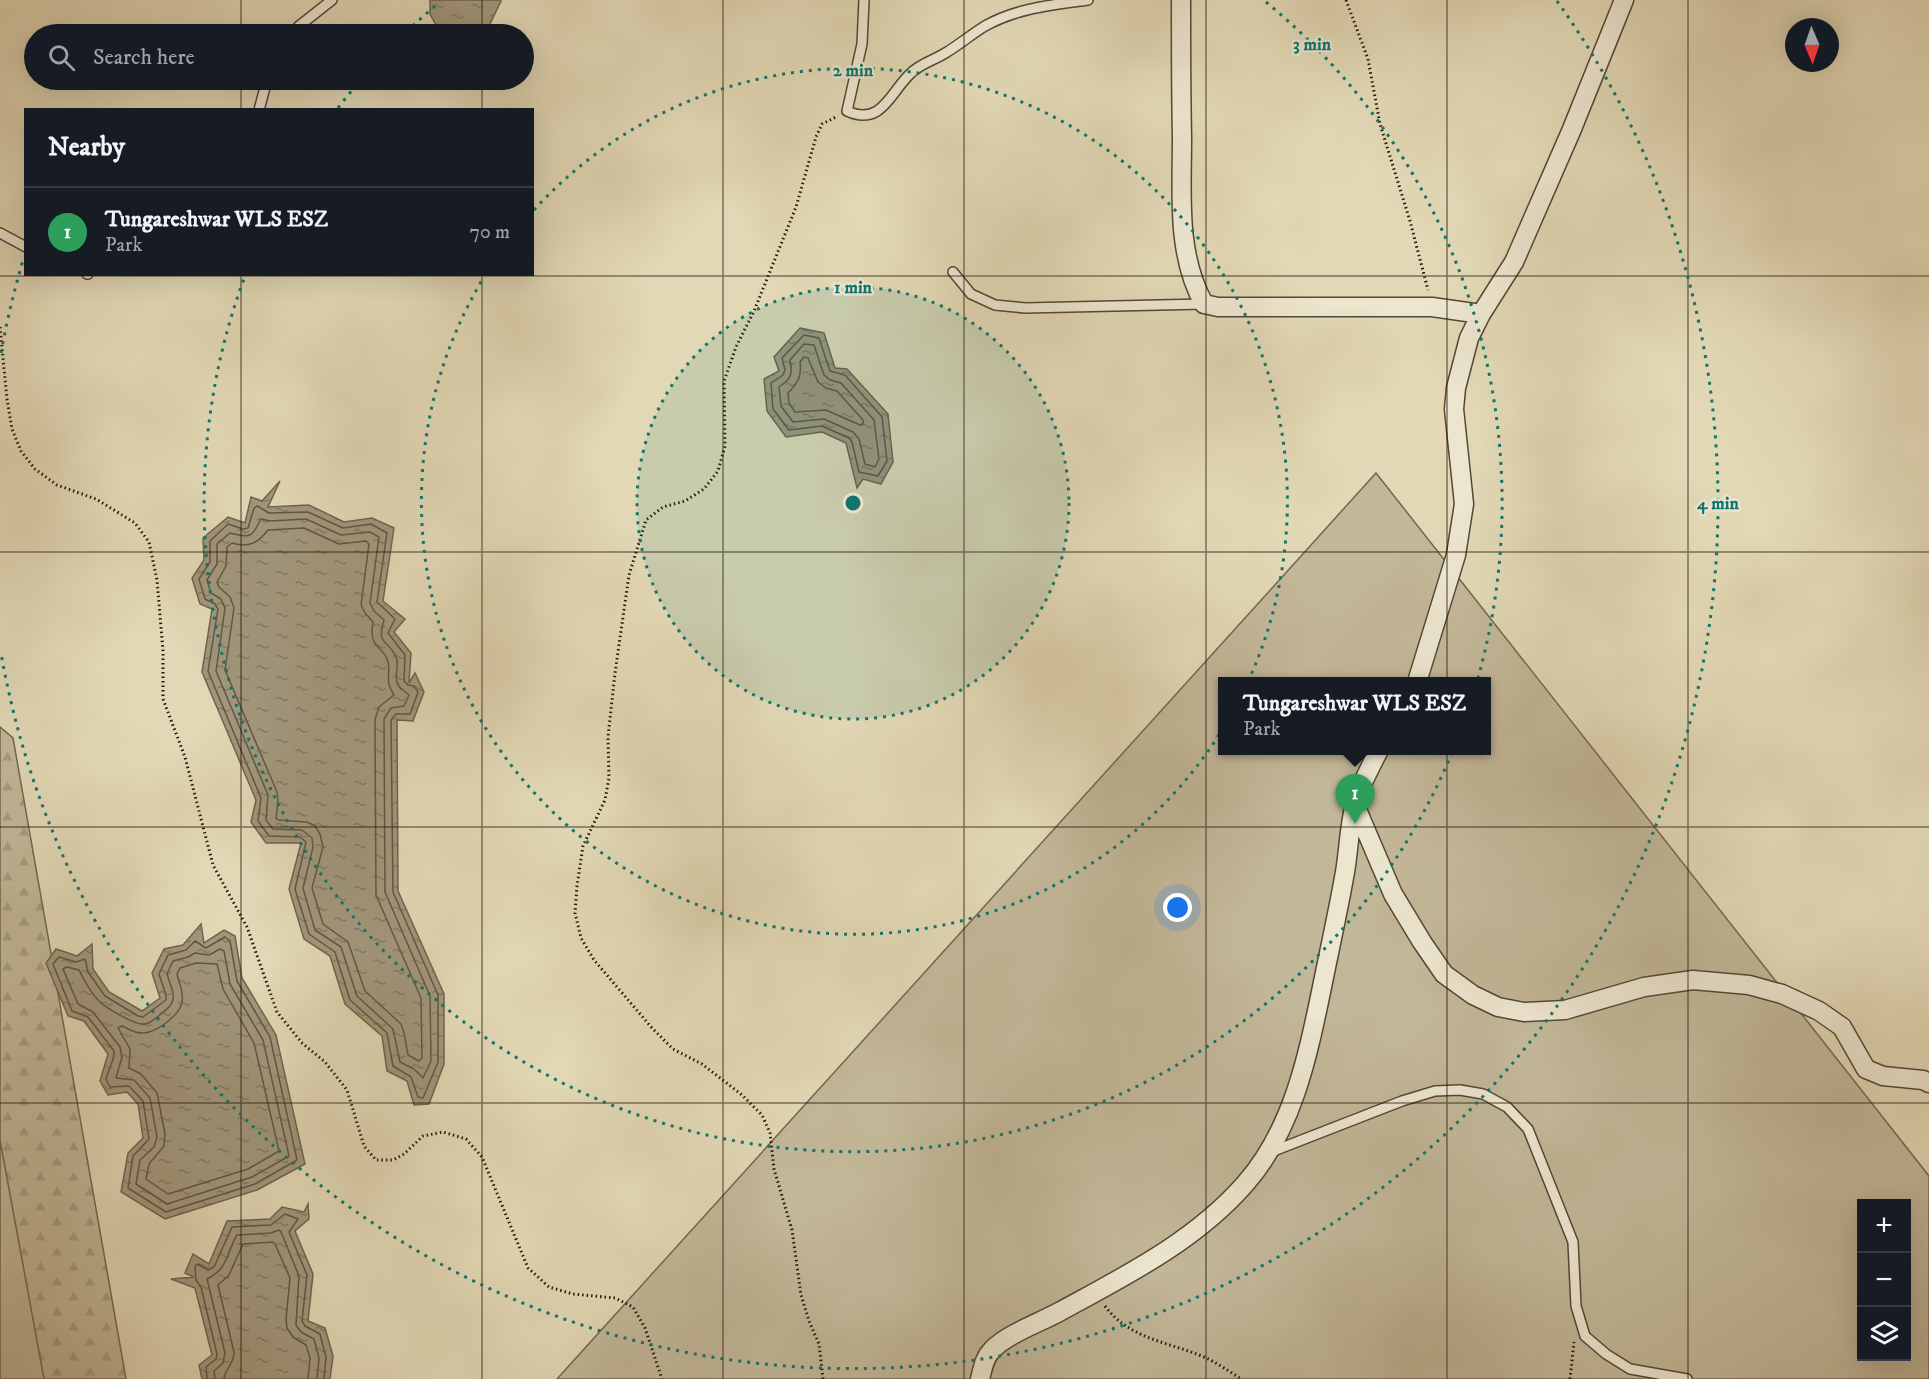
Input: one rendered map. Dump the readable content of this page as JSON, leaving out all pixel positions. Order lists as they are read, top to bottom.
{
  "north": "bottom",
  "page": {
    "search": "Search here",
    "heading": "Nearby",
    "list": [
      {
        "mark": "1",
        "name": "Tungareshwar WLS ESZ",
        "note": "Park",
        "value": "70 m"
      }
    ],
    "popup": ["Tungareshwar WLS ESZ", "Park"],
    "pins": "1",
    "map_buttons": ["+", "−"]
  },
  "rings": [
    "3 min",
    "2 min",
    "1 min",
    "4 min"
  ]
}
